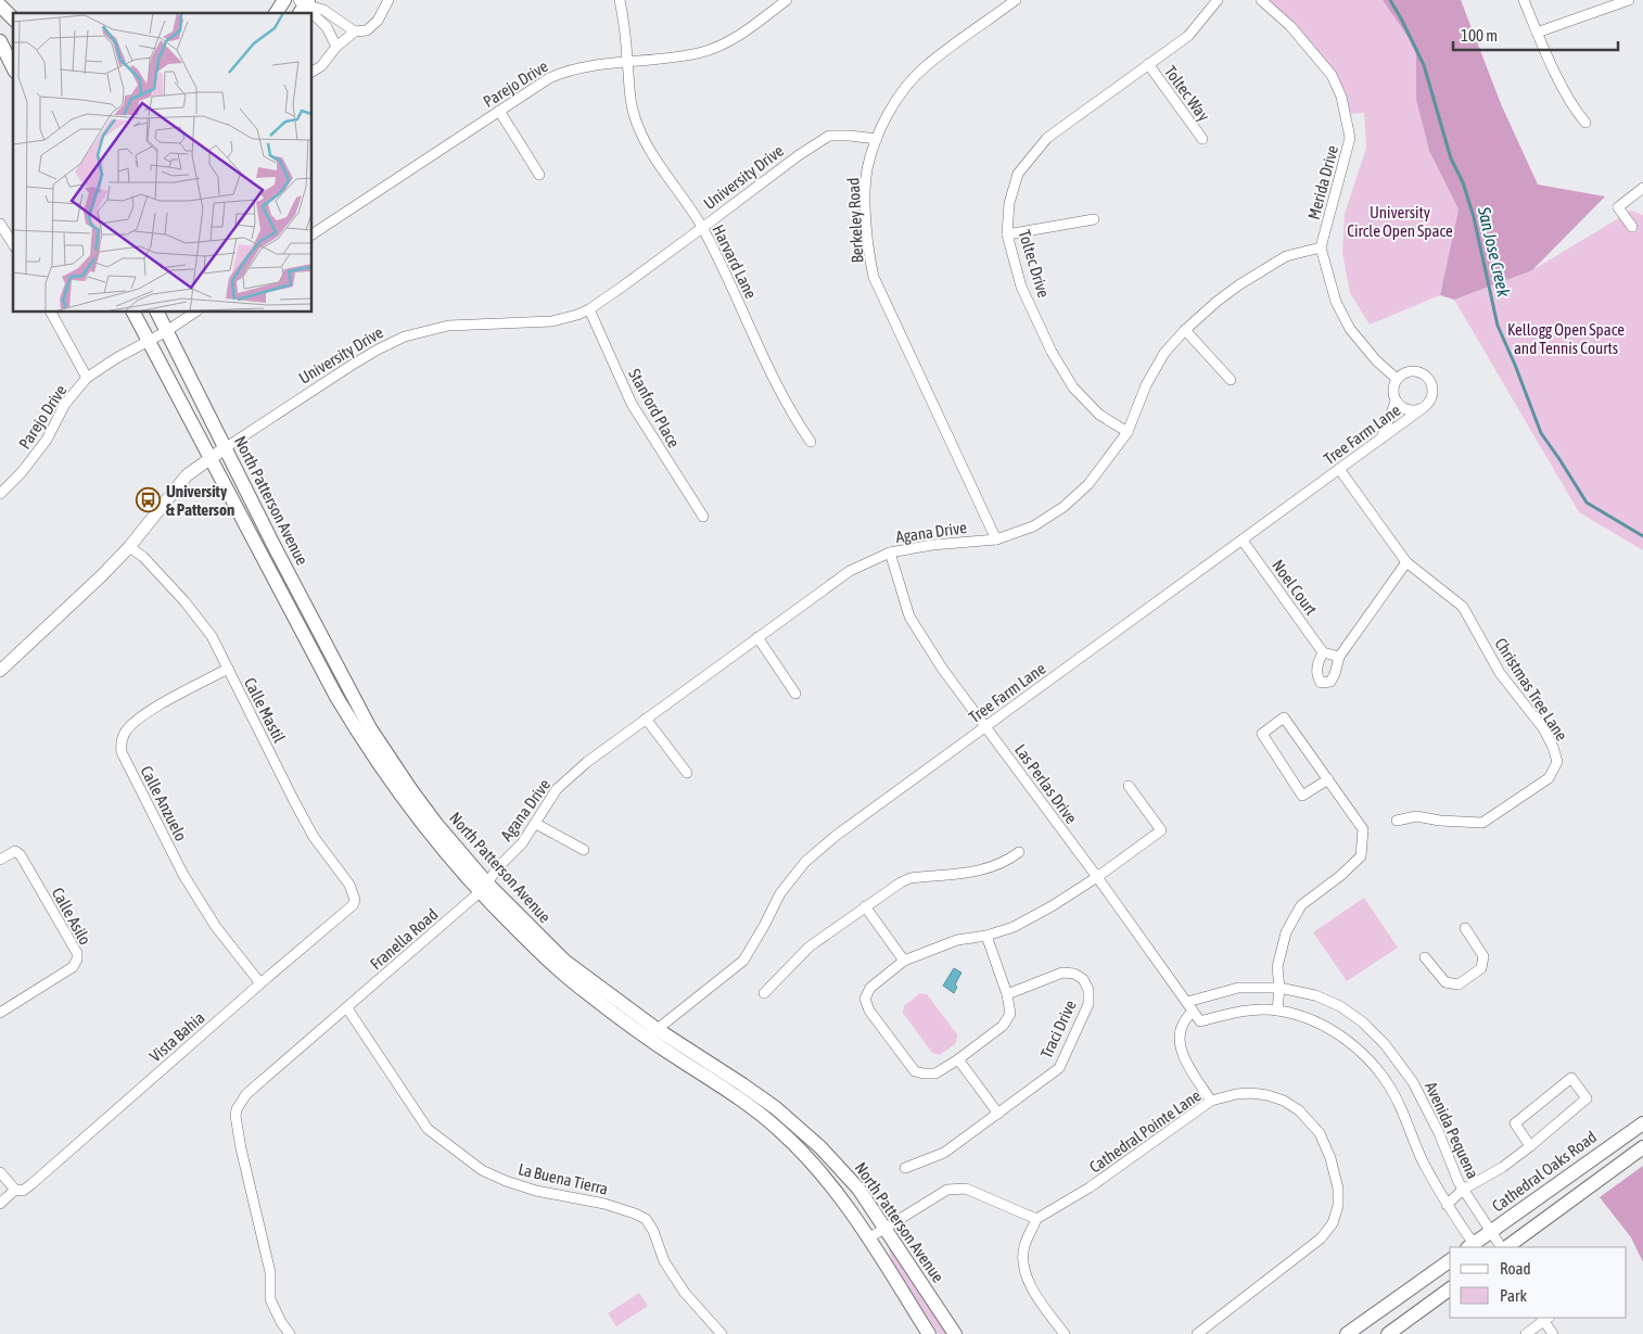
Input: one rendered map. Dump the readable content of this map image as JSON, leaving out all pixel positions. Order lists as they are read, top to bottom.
{
  "streets": {
    "main road": ["North Patterson Avenue", "Cathedral Oaks Road"],
    "street": [
      "Parejo Drive",
      "Toltec Way",
      "University Drive",
      "Merida Drive",
      "Berkeley Road",
      "Harvard Lane",
      "Toltec Drive",
      "Stanford Place",
      "Tree Farm Lane",
      "Agana Drive",
      "Noel Court",
      "Christmas Tree Lane",
      "Calle Mastil",
      "Las Perlas Drive",
      "Calle Anzuelo",
      "Calle Asilo",
      "Franella Road",
      "Traci Drive",
      "Vista Bahia",
      "Avenida Pequena",
      "Cathedral Pointe Lane",
      "La Buena Tierra"
    ]
  },
  "crossings": [
    ["Parejo Drive", "Harvard Lane"],
    ["Parejo Drive", "North Patterson Avenue"],
    ["Toltec Way", "Toltec Drive"],
    ["University Drive", "Berkeley Road"],
    ["University Drive", "Harvard Lane"],
    ["University Drive", "Stanford Place"],
    ["University Drive", "North Patterson Avenue"],
    ["University Drive", "Calle Mastil"],
    ["Merida Drive", "Agana Drive"],
    ["Berkeley Road", "Agana Drive"],
    ["Toltec Drive", "Agana Drive"],
    ["Tree Farm Lane", "North Patterson Avenue"],
    ["Tree Farm Lane", "Noel Court"],
    ["Tree Farm Lane", "Christmas Tree Lane"],
    ["Tree Farm Lane", "Las Perlas Drive"],
    ["North Patterson Avenue", "Agana Drive"],
    ["North Patterson Avenue", "Franella Road"],
    ["Agana Drive", "Las Perlas Drive"],
    ["Agana Drive", "Franella Road"],
    ["Calle Mastil", "Calle Anzuelo"],
    ["Calle Mastil", "Vista Bahia"],
    ["Las Perlas Drive", "Avenida Pequena"],
    ["Calle Anzuelo", "Vista Bahia"],
    ["Franella Road", "La Buena Tierra"],
    ["Avenida Pequena", "Cathedral Oaks Road"]
  ],
  "water": ["San Jose Creek"],
  "parks": ["University Circle Open Space", "Kellogg Open Space and Tennis Courts"],
  "places": {
    "bus stop": ["University & Patterson"]
  },
  "legend": ["Road", "Park"],
  "scale_bar": "100 m"
}
